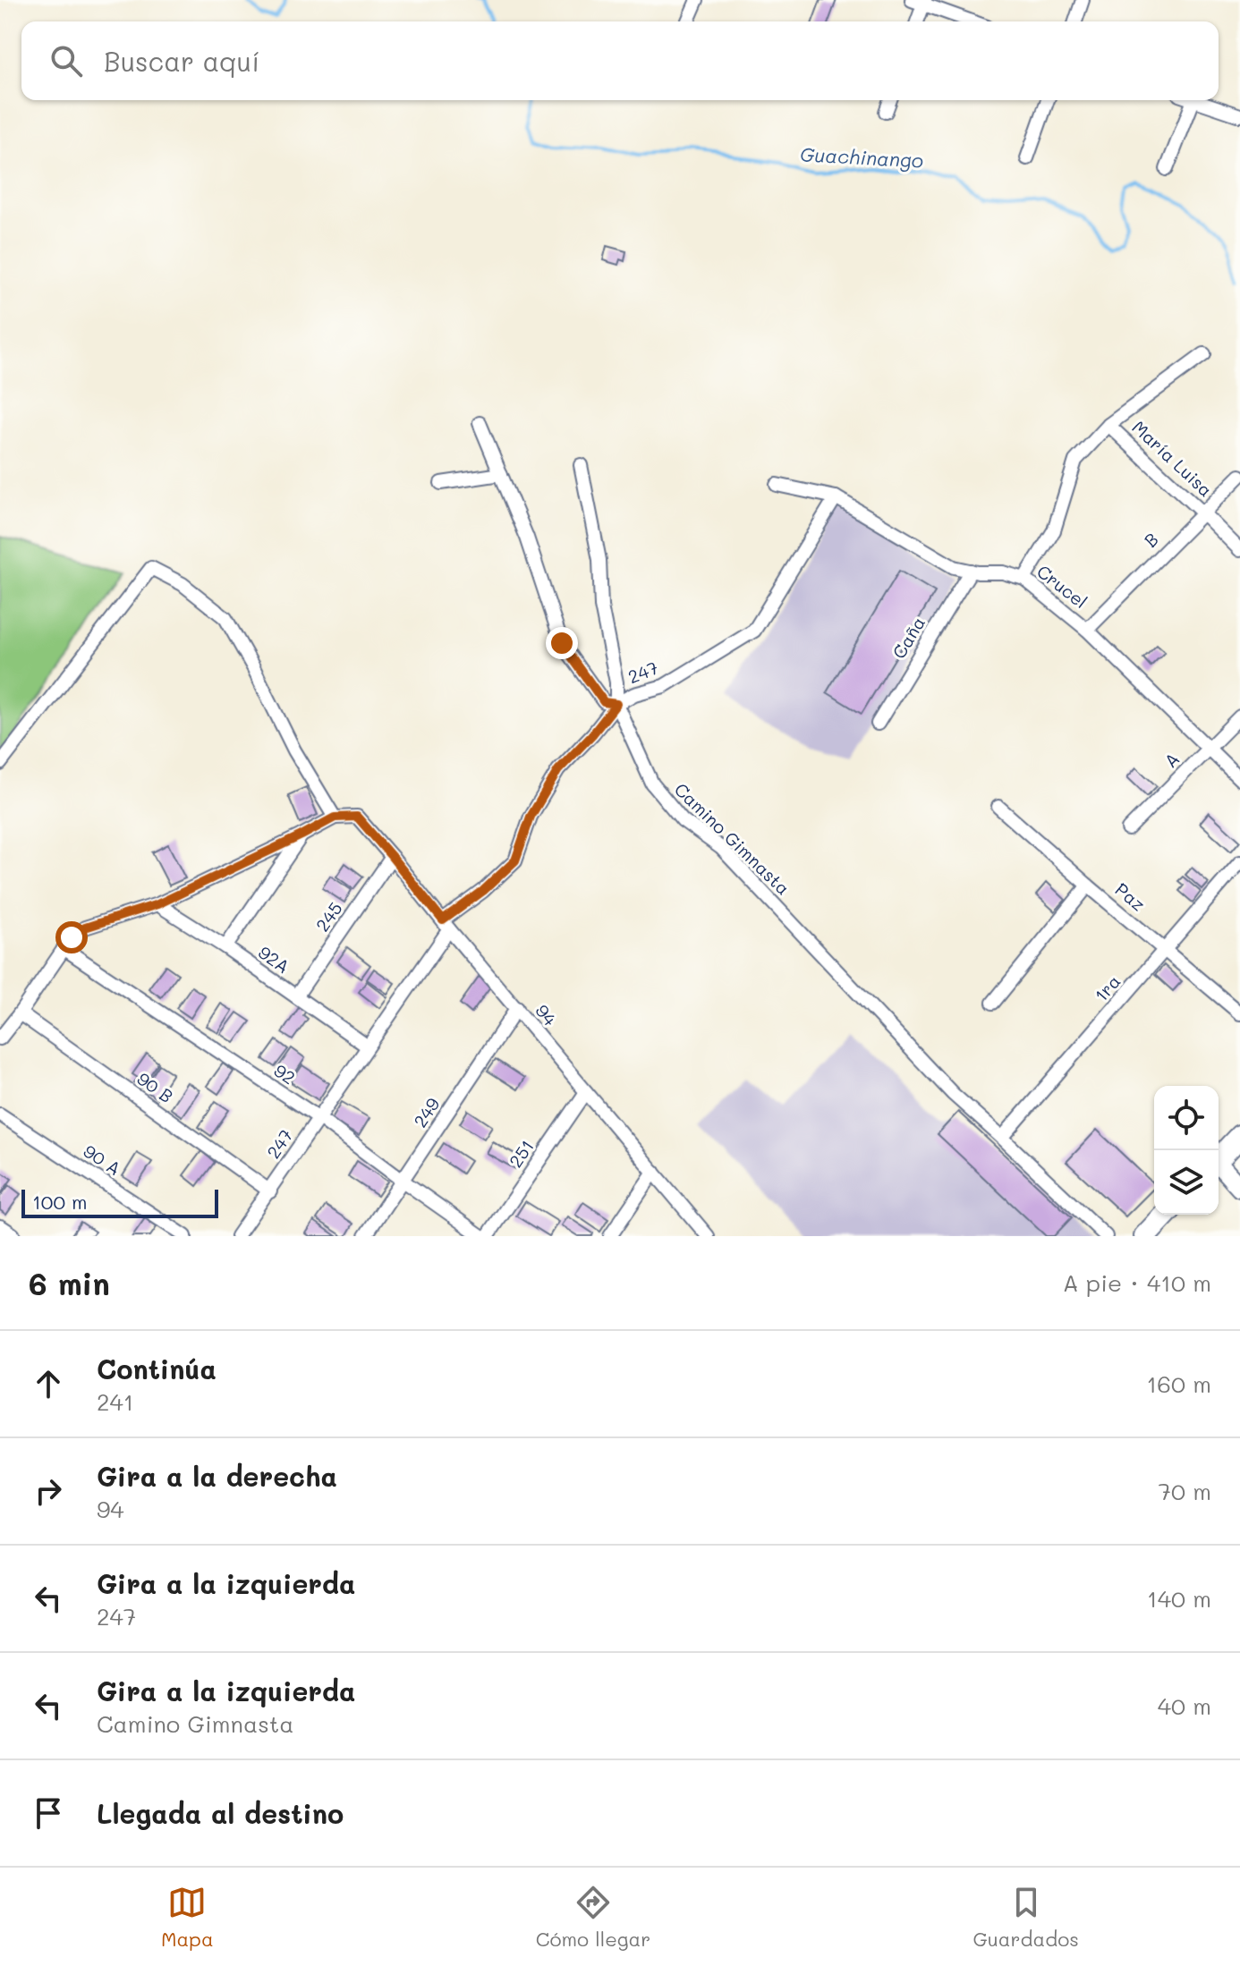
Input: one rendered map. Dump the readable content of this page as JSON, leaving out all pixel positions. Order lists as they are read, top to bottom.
{
  "streets": {
    "street": [
      "María Luisa",
      "B",
      "Crucel",
      "Caña",
      "247",
      "A",
      "Camino Gimnasta",
      "Paz",
      "245",
      "92A",
      "1ra",
      "94",
      "92",
      "90 B",
      "249",
      "251",
      "90 A"
    ]
  },
  "crossings": [
    ["María Luisa", "B"],
    ["B", "Crucel"],
    ["Crucel", "Caña"],
    ["Crucel", "247"],
    ["Crucel", "A"],
    ["247", "Camino Gimnasta"],
    ["247", "92A"],
    ["247", "94"],
    ["247", "92"],
    ["247", "90 B"],
    ["Camino Gimnasta", "1ra"],
    ["Paz", "1ra"],
    ["245", "92A"],
    ["245", "94"],
    ["94", "249"],
    ["94", "251"],
    ["92", "249"]
  ],
  "water": ["Guachinango"],
  "scale_bar": "100 m",
  "page": {
    "search": "Buscar aquí",
    "scale": "100 m",
    "heading": ["6 min", "A pie · 410 m"],
    "list": [
      ["Continúa", "241", "160 m"],
      ["Gira a la derecha", "94", "70 m"],
      ["Gira a la izquierda", "247", "140 m"],
      ["Gira a la izquierda", "Camino Gimnasta", "40 m"],
      "Llegada al destino"
    ],
    "nav": ["Mapa", "Cómo llegar", "Guardados"]
  }
}
